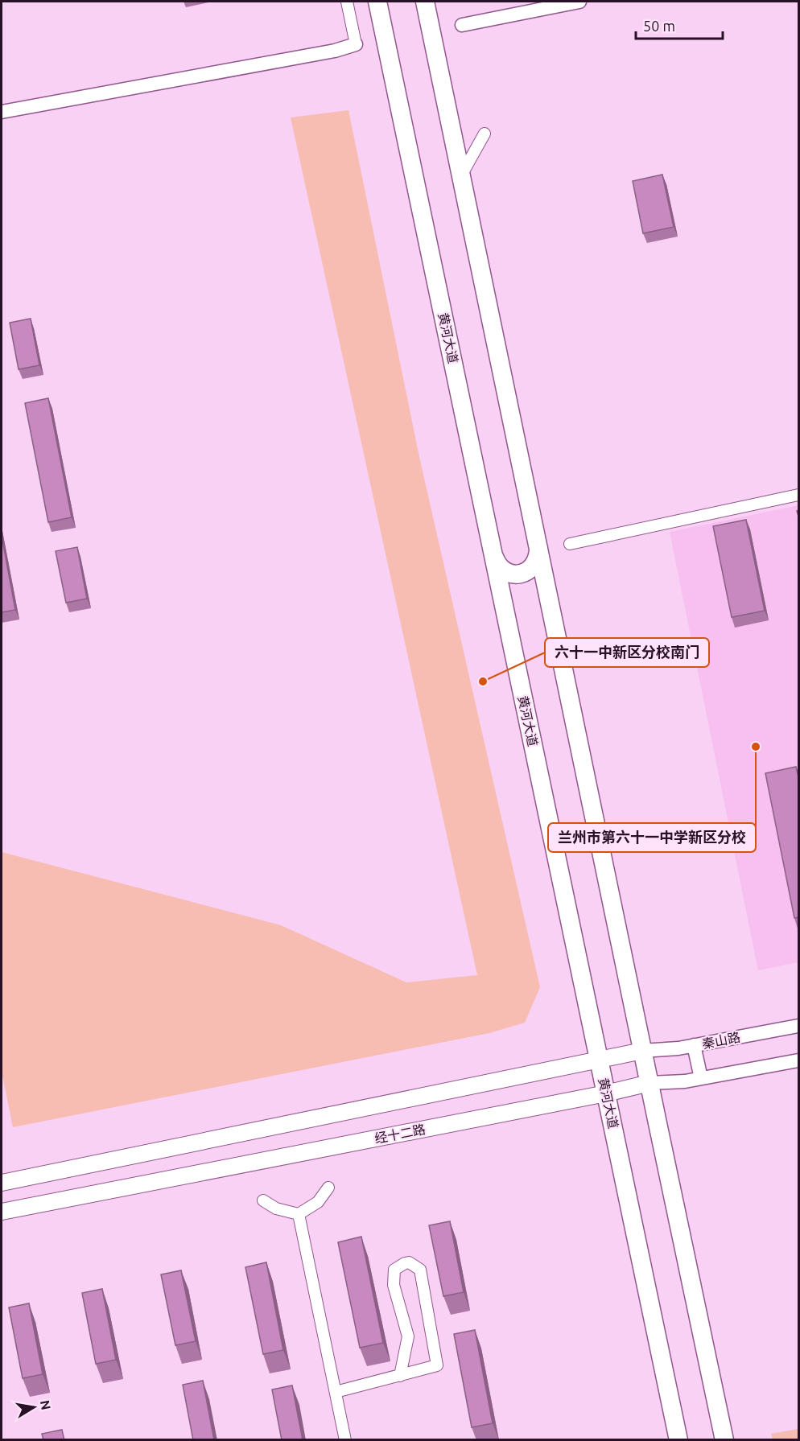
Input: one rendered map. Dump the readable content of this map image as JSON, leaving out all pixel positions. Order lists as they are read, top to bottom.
{
  "streets": {
    "main road": ["黄河大道", "经十二路"],
    "street": ["秦山路"]
  },
  "crossings": [
    ["黄河大道", "经十二路"]
  ],
  "places": ["六十一中新区分校南门", "兰州市第六十一中学新区分校"],
  "scale_bar": "50 m",
  "north": "right"
}
